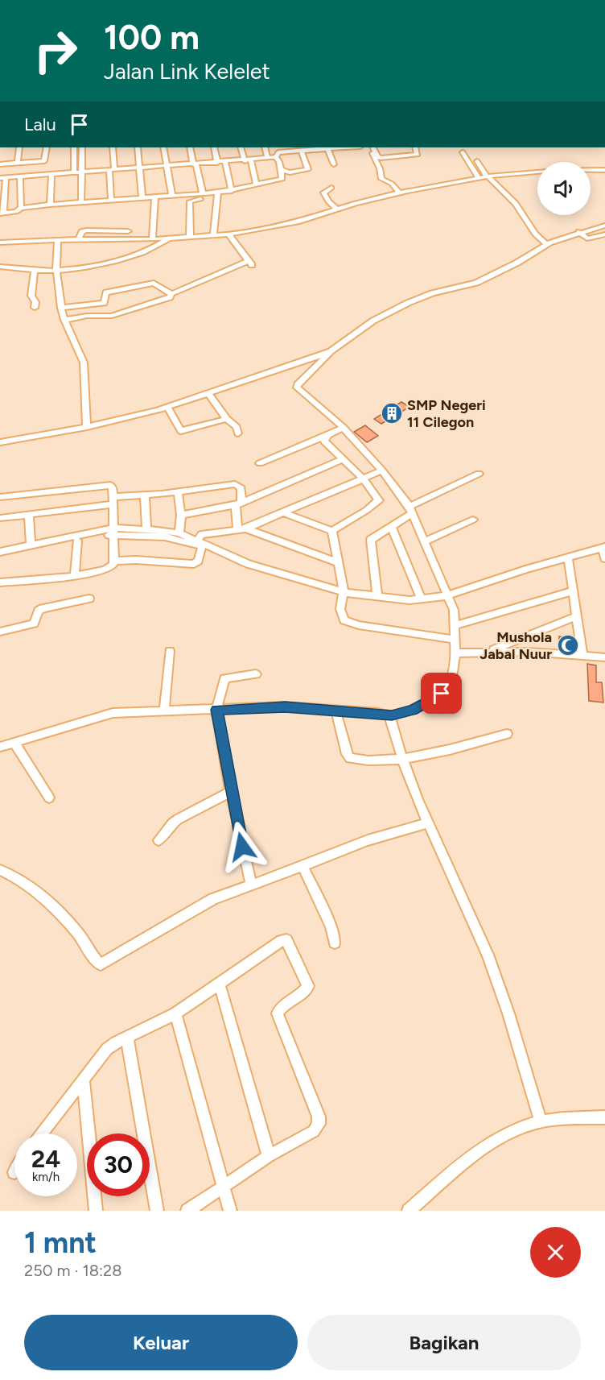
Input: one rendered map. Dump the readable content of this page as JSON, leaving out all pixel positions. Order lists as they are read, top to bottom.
{
  "places": {
    "building": ["SMP Negeri 11 Cilegon"],
    "mosque": ["Mushola Jabal Nuur"]
  },
  "page": {
    "turn": ["100 m", "Jalan Link Kelelet"],
    "then": "Lalu",
    "speed": "24 km/h",
    "limit": "30",
    "heading": ["1 mnt", "250 m · 18:28"],
    "buttons": ["Keluar", "Bagikan"]
  }
}
